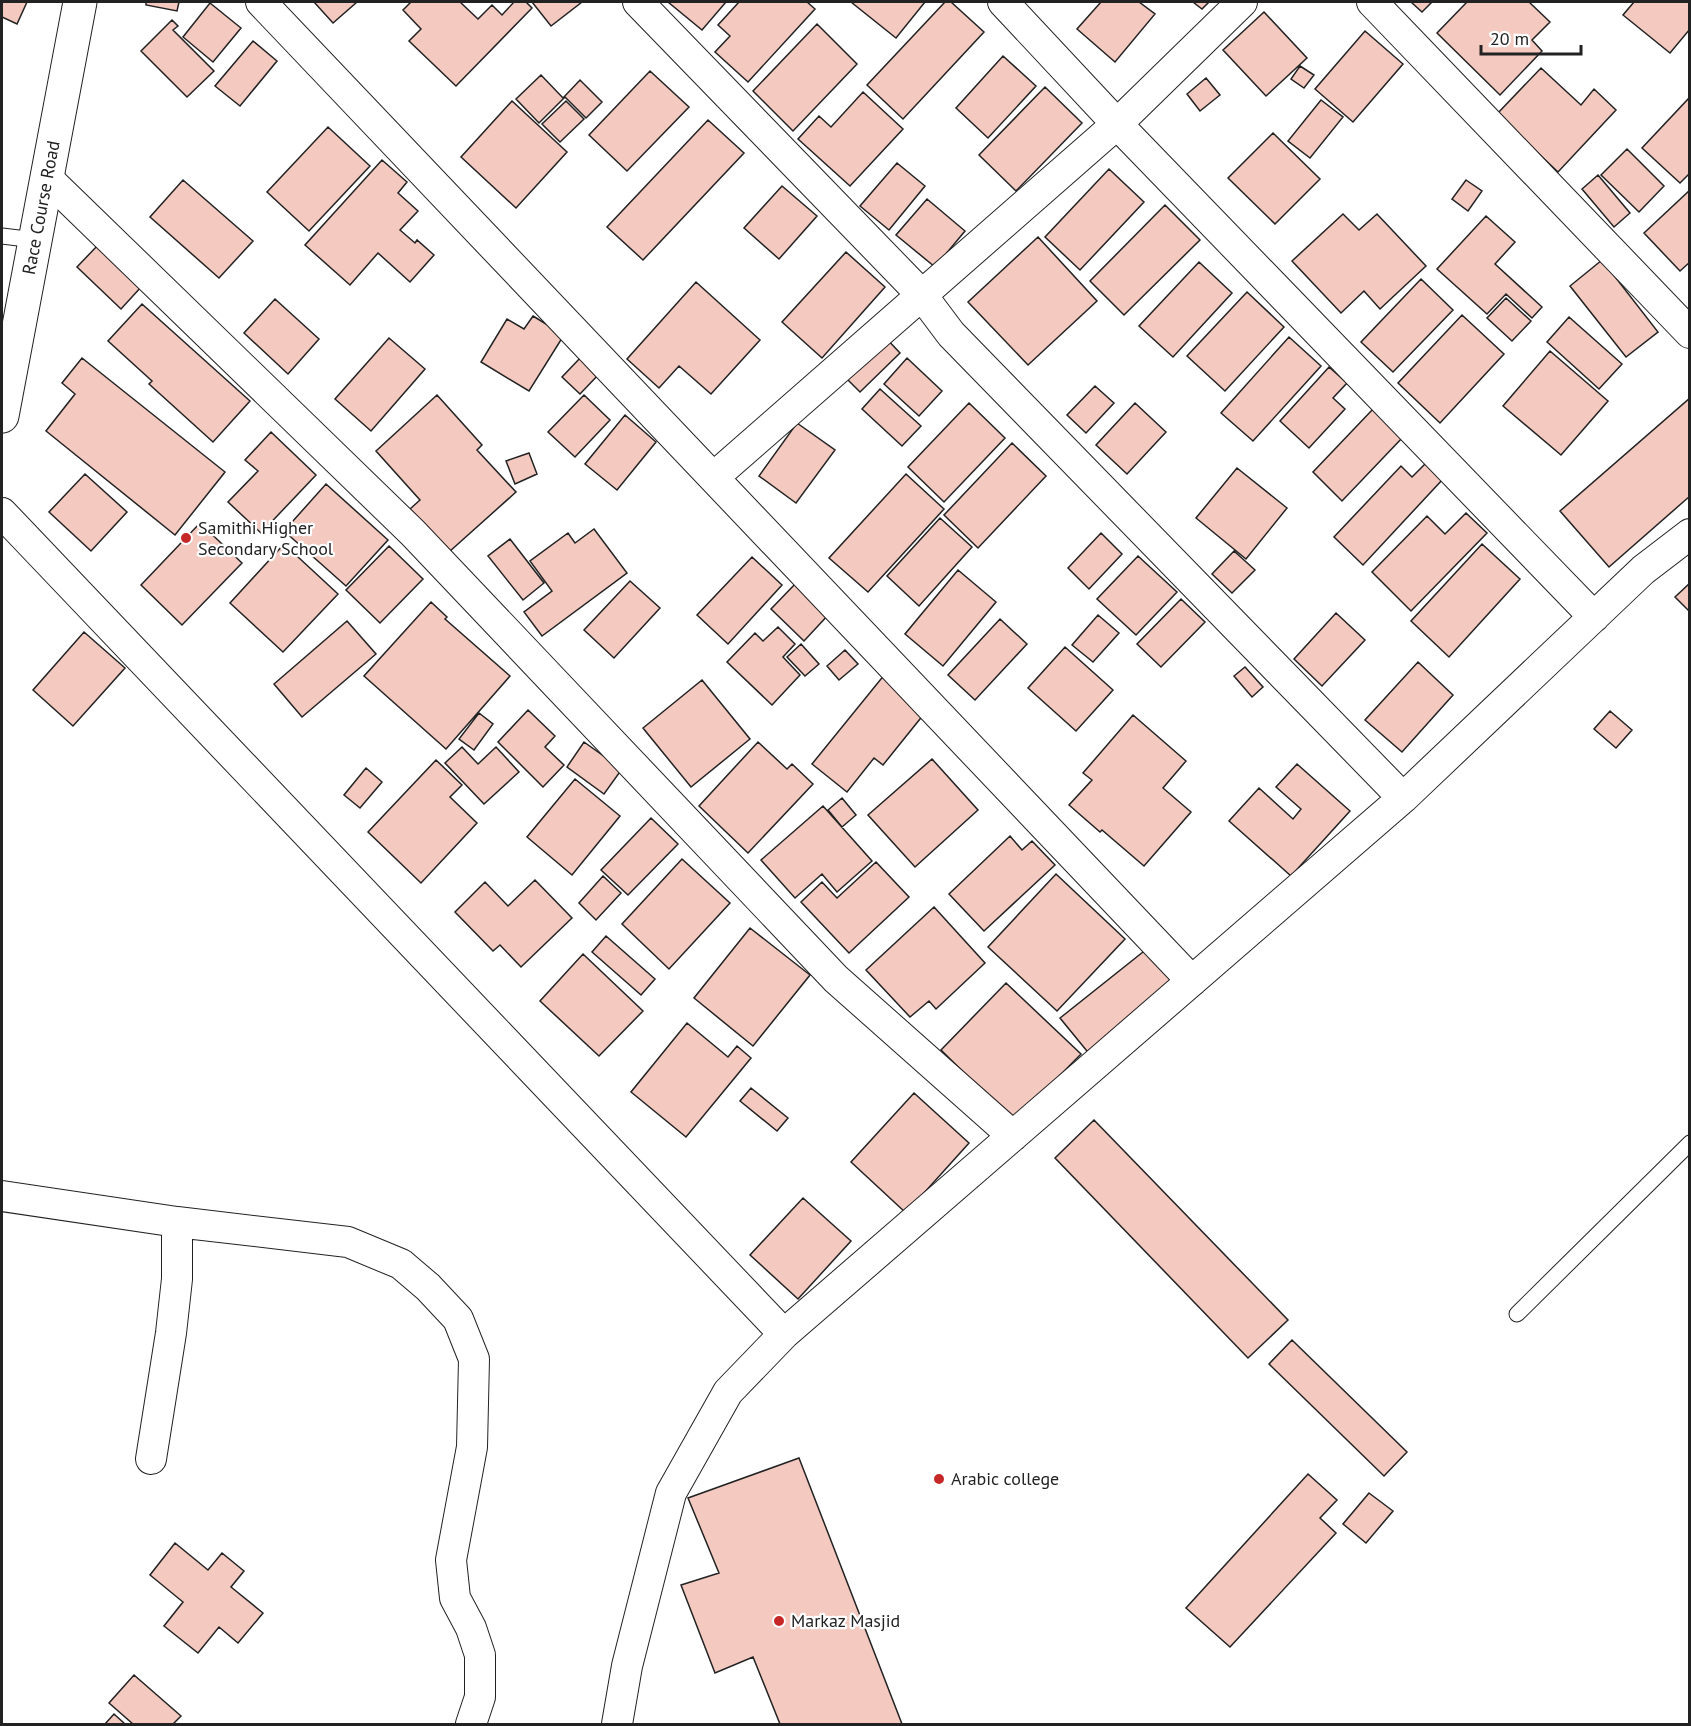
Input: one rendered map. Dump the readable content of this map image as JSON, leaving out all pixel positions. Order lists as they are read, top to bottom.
{
  "streets": {
    "main road": ["Race Course Road"]
  },
  "places": ["Samithi Higher Secondary School", "Arabic college", "Markaz Masjid"],
  "scale_bar": "20 m"
}
